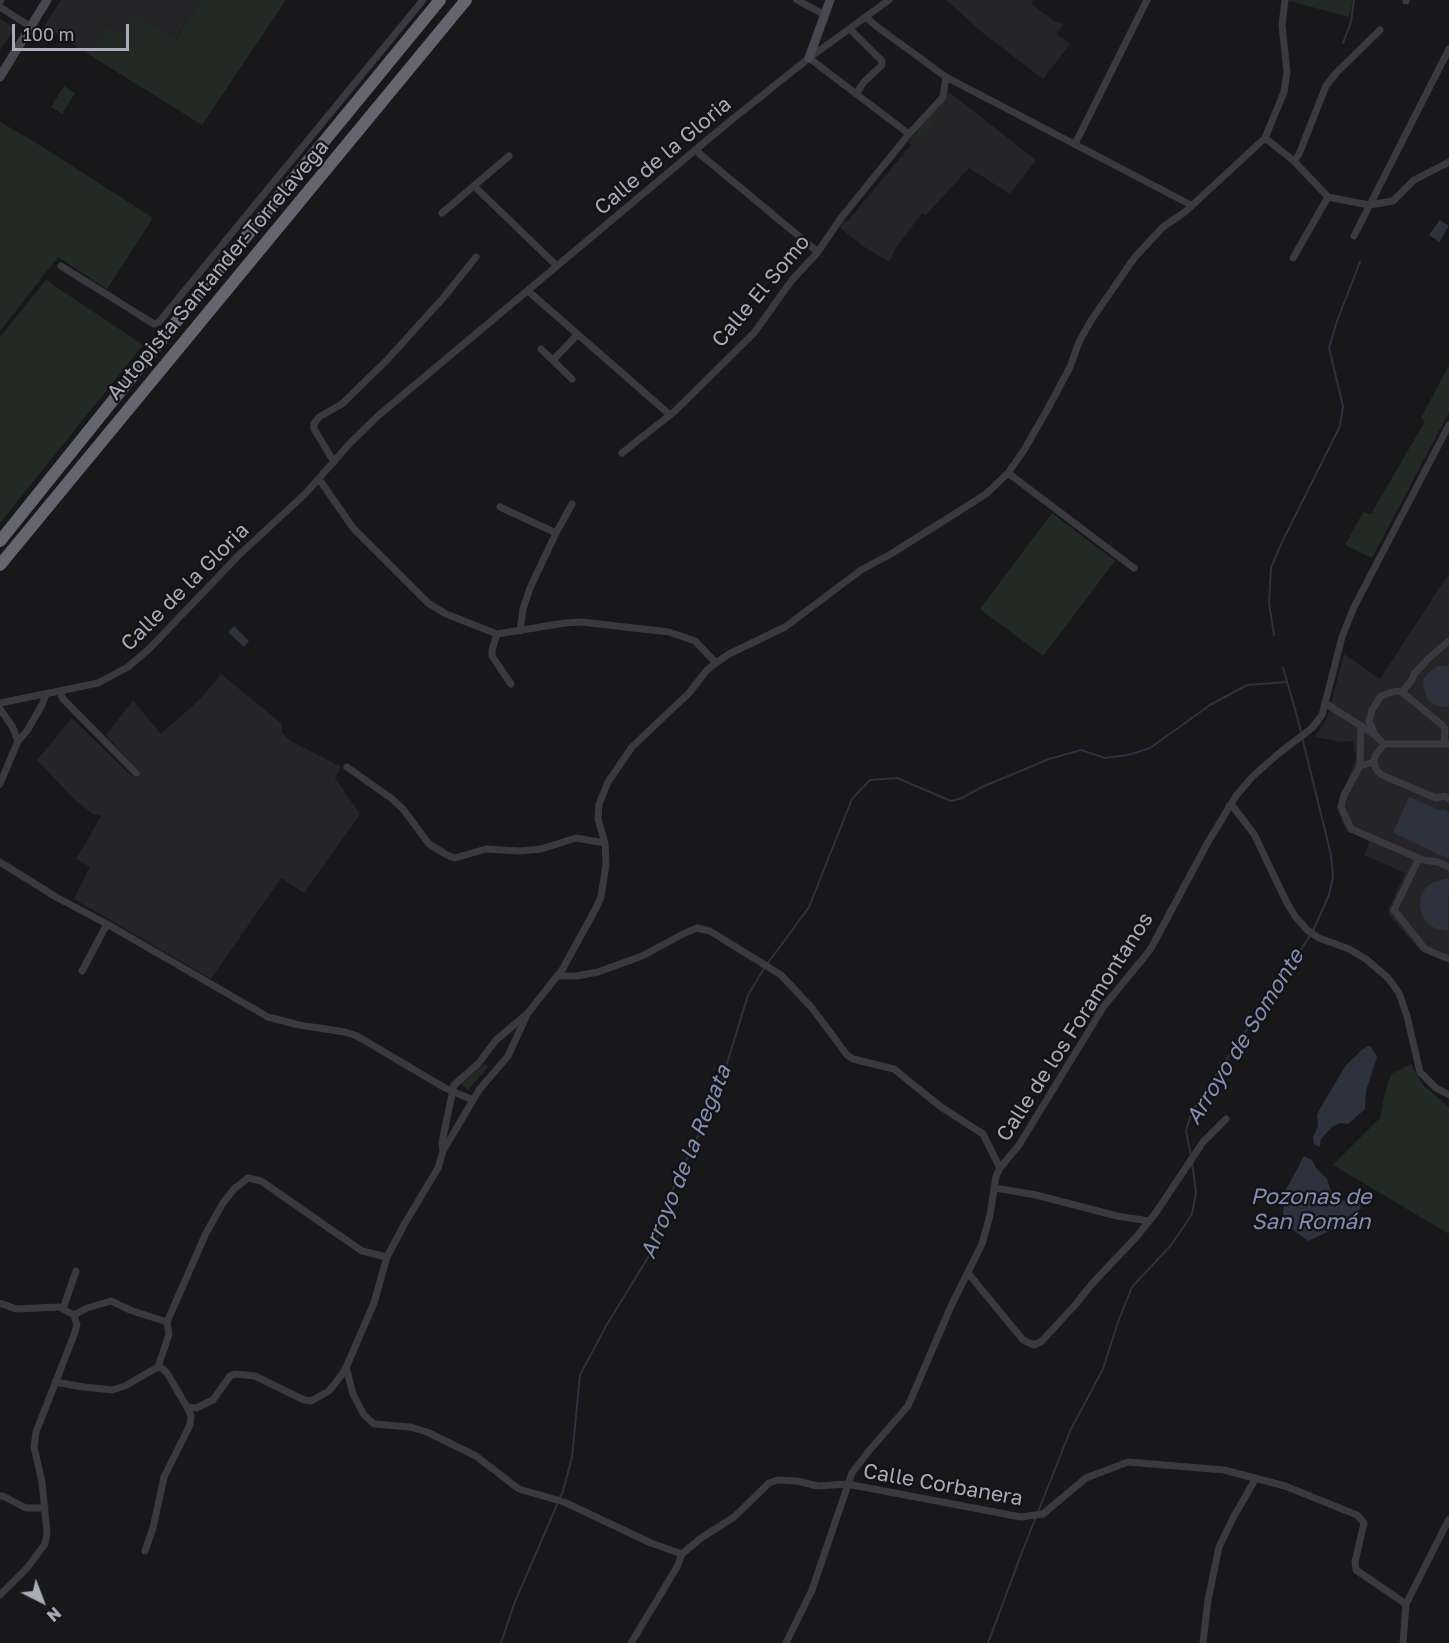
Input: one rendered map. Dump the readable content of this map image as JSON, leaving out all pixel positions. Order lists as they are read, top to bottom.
{
  "streets": {
    "highway": ["Autopista Santander-Torrelavega"],
    "street": [
      "Calle de la Gloria",
      "Calle El Somo",
      "Calle de los Foramontanos",
      "Calle Corbanera"
    ]
  },
  "crossings": [
    ["Calle de los Foramontanos", "Calle Corbanera"]
  ],
  "water": ["Arroyo de Somonte", "Arroyo de la Regata", "Pozonas de San Román"],
  "scale_bar": "100 m",
  "north": "bottom right"
}
